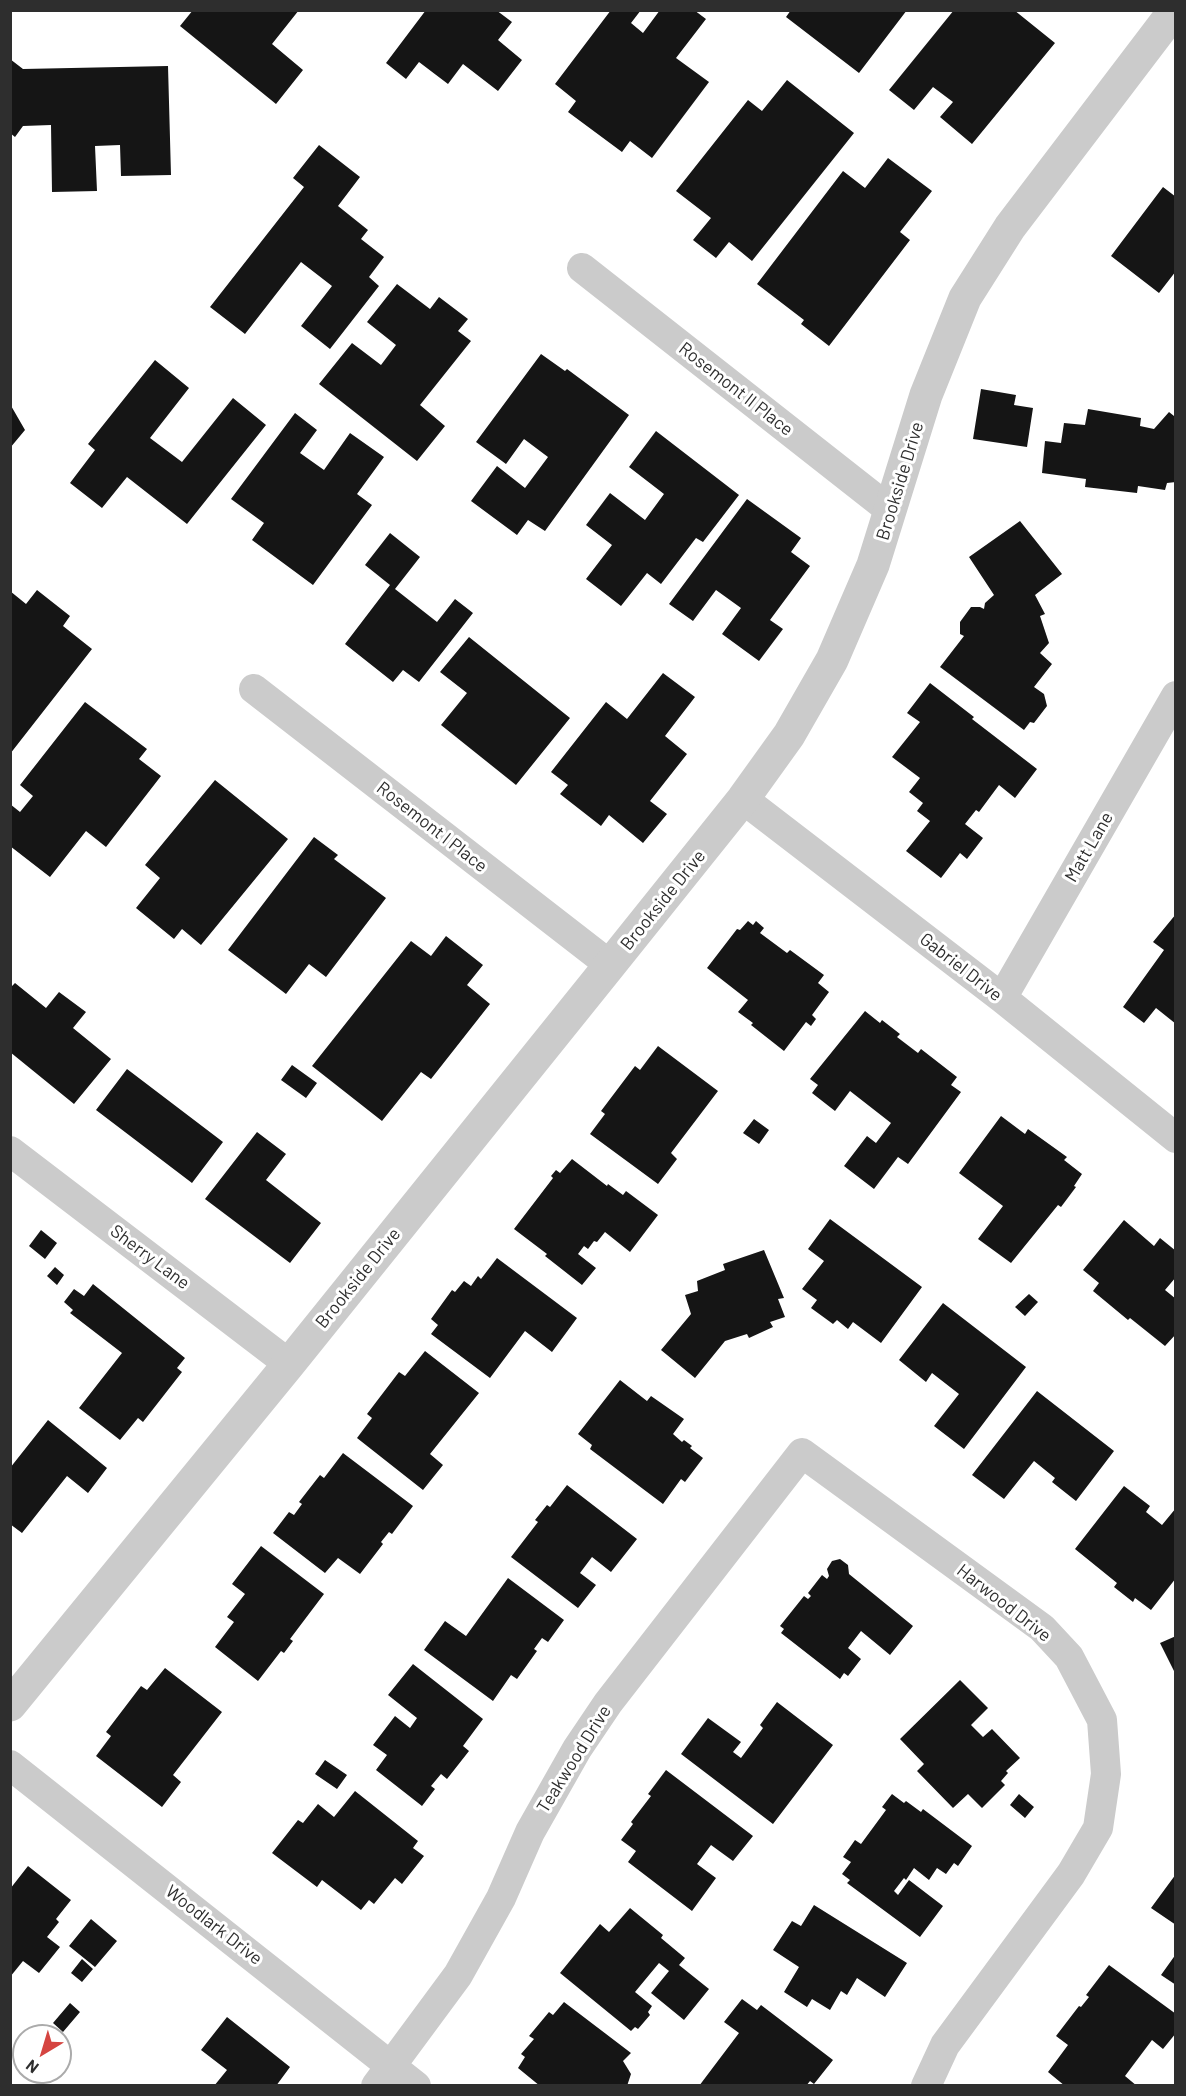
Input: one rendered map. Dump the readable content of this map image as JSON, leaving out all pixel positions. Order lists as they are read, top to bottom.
{
  "streets": {
    "street": [
      "Rosemont II Place",
      "Brookside Drive",
      "Rosemont I Place",
      "Matt Lane",
      "Gabriel Drive",
      "Sherry Lane",
      "Harwood Drive",
      "Teakwood Drive",
      "Woodlark Drive"
    ]
  },
  "crossings": [
    ["Rosemont II Place", "Brookside Drive"],
    ["Brookside Drive", "Rosemont I Place"],
    ["Brookside Drive", "Gabriel Drive"],
    ["Brookside Drive", "Sherry Lane"],
    ["Matt Lane", "Gabriel Drive"],
    ["Harwood Drive", "Teakwood Drive"],
    ["Teakwood Drive", "Woodlark Drive"]
  ],
  "north": "bottom left"
}
